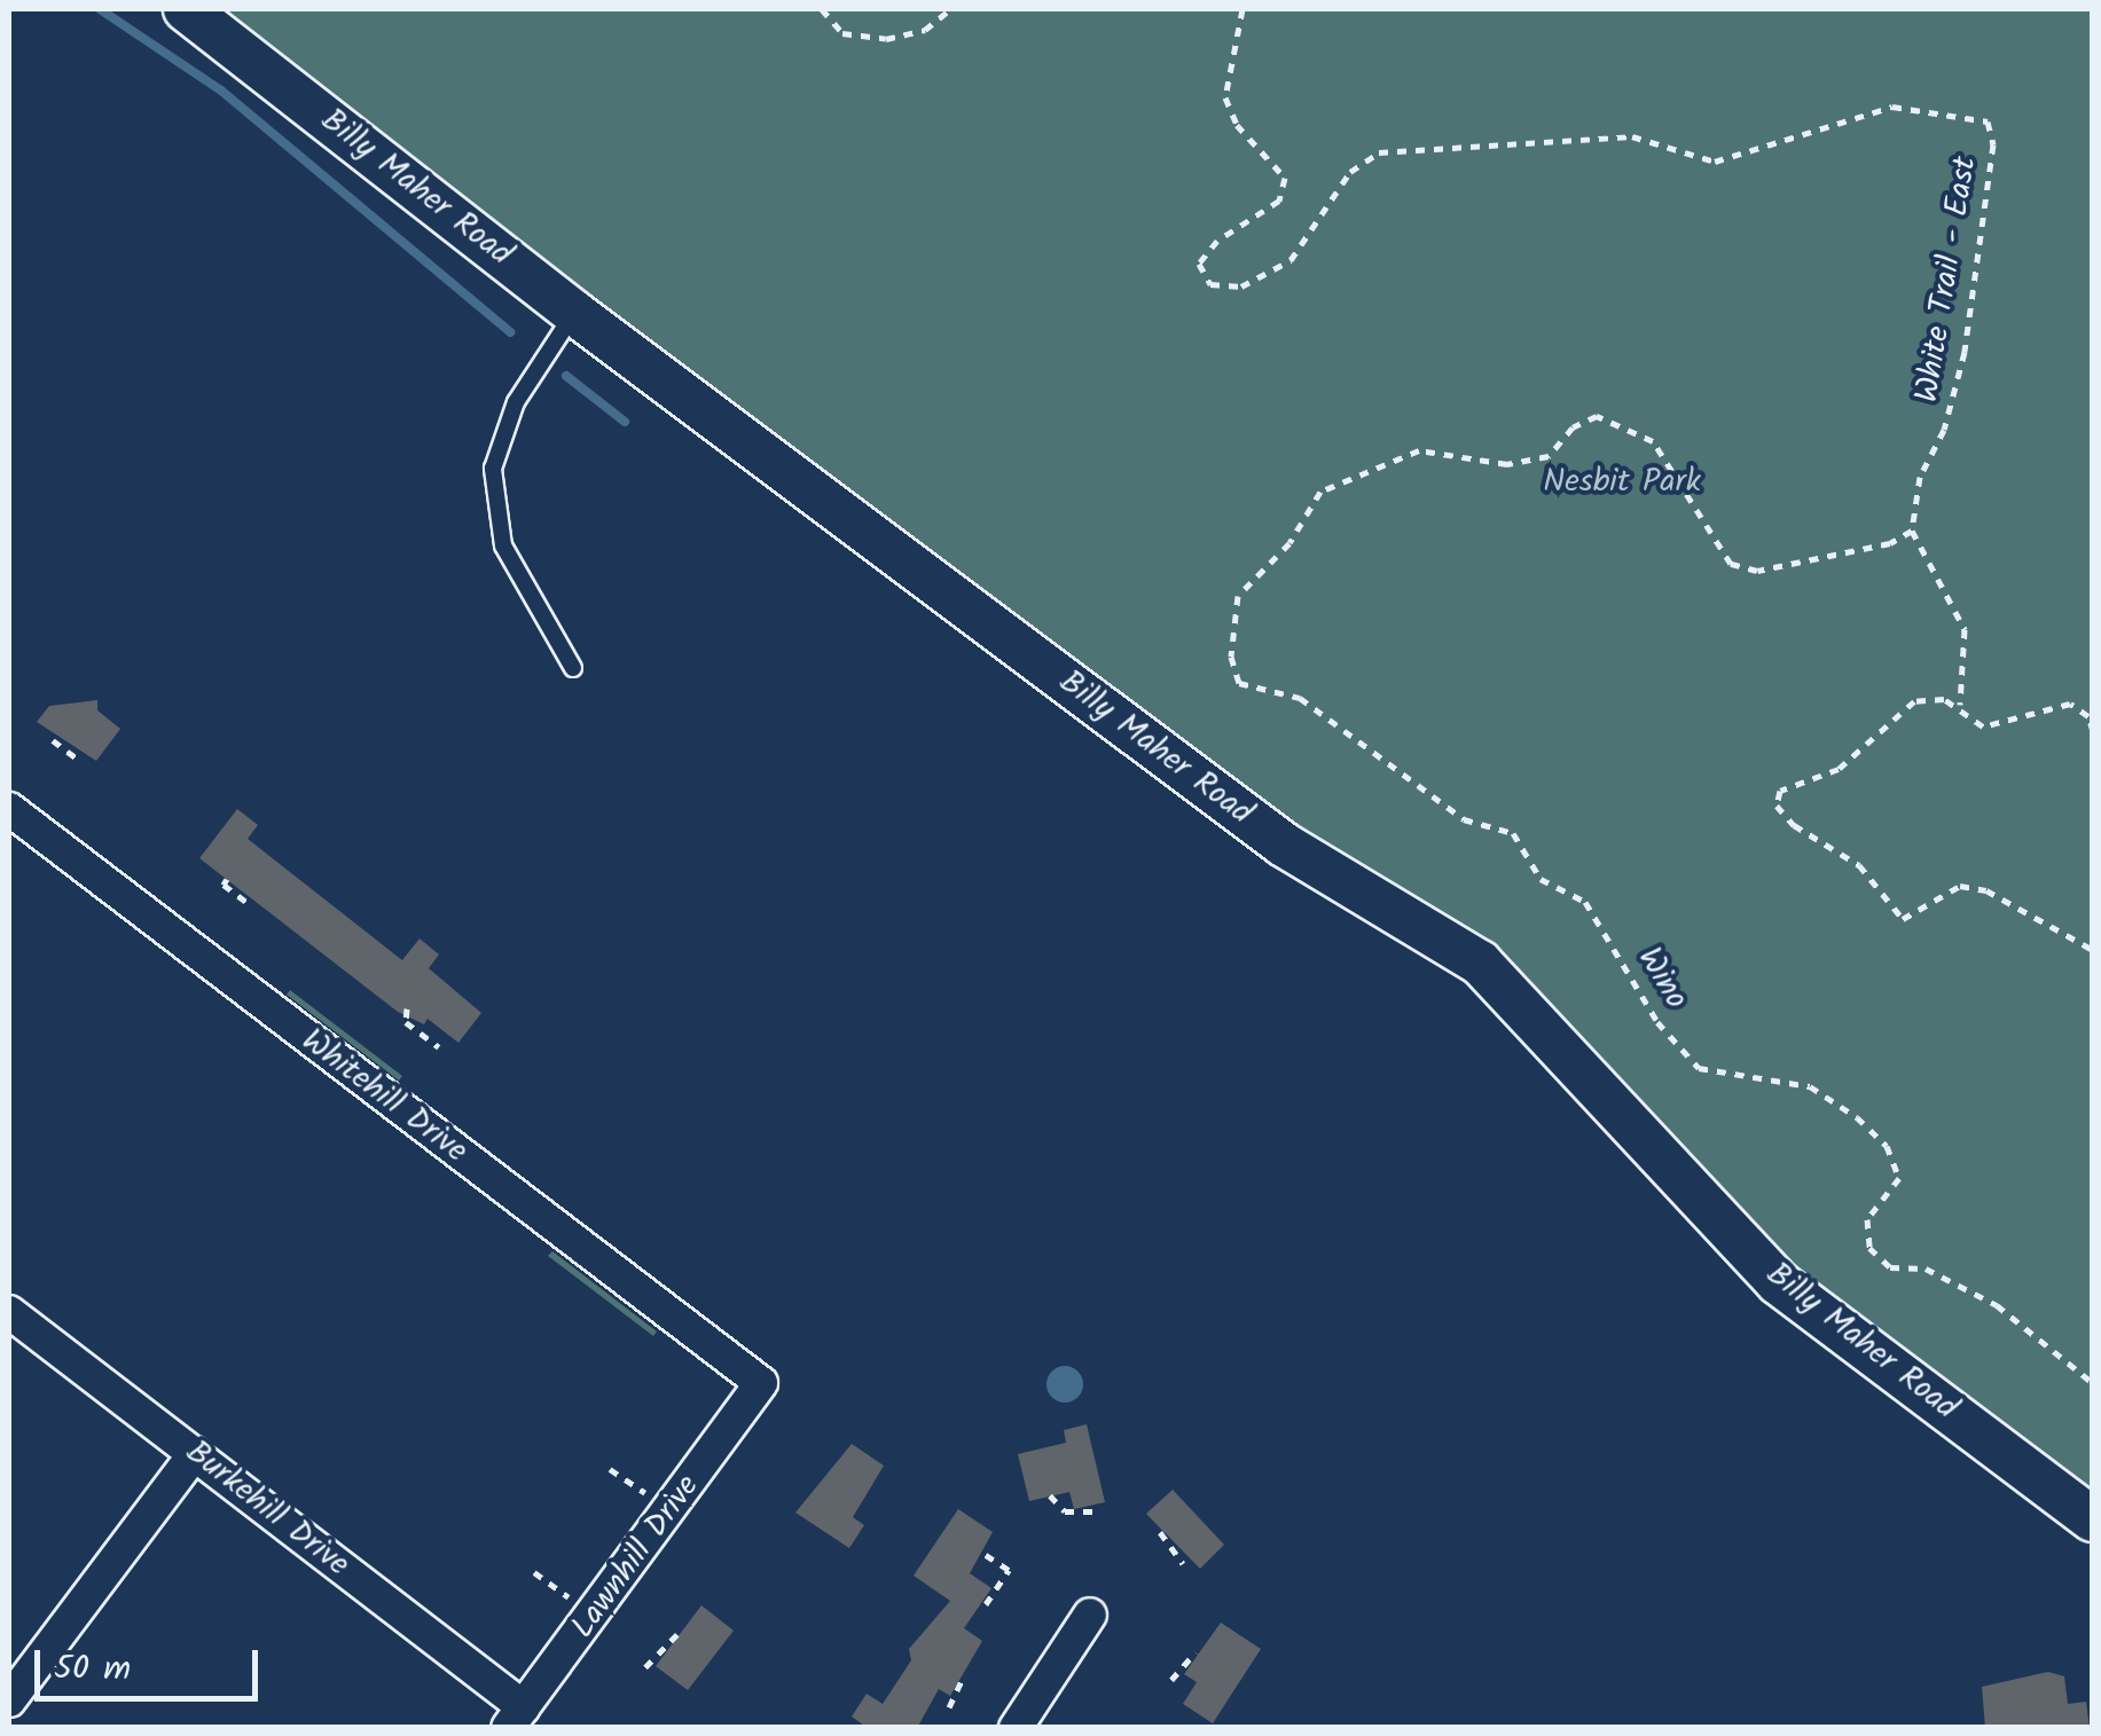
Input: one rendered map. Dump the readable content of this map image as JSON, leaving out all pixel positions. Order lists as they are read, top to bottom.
{
  "streets": {
    "main road": ["Billy Maher Road"],
    "street": ["Whitehill Drive", "Burkehill Drive", "Lawnhill Drive"],
    "path": ["White Trail - East", "Wino"]
  },
  "crossings": [
    ["White Trail - East", "Wino"],
    ["Whitehill Drive", "Lawnhill Drive"],
    ["Burkehill Drive", "Lawnhill Drive"]
  ],
  "parks": ["Nesbit Park"],
  "scale_bar": "50 m"
}
